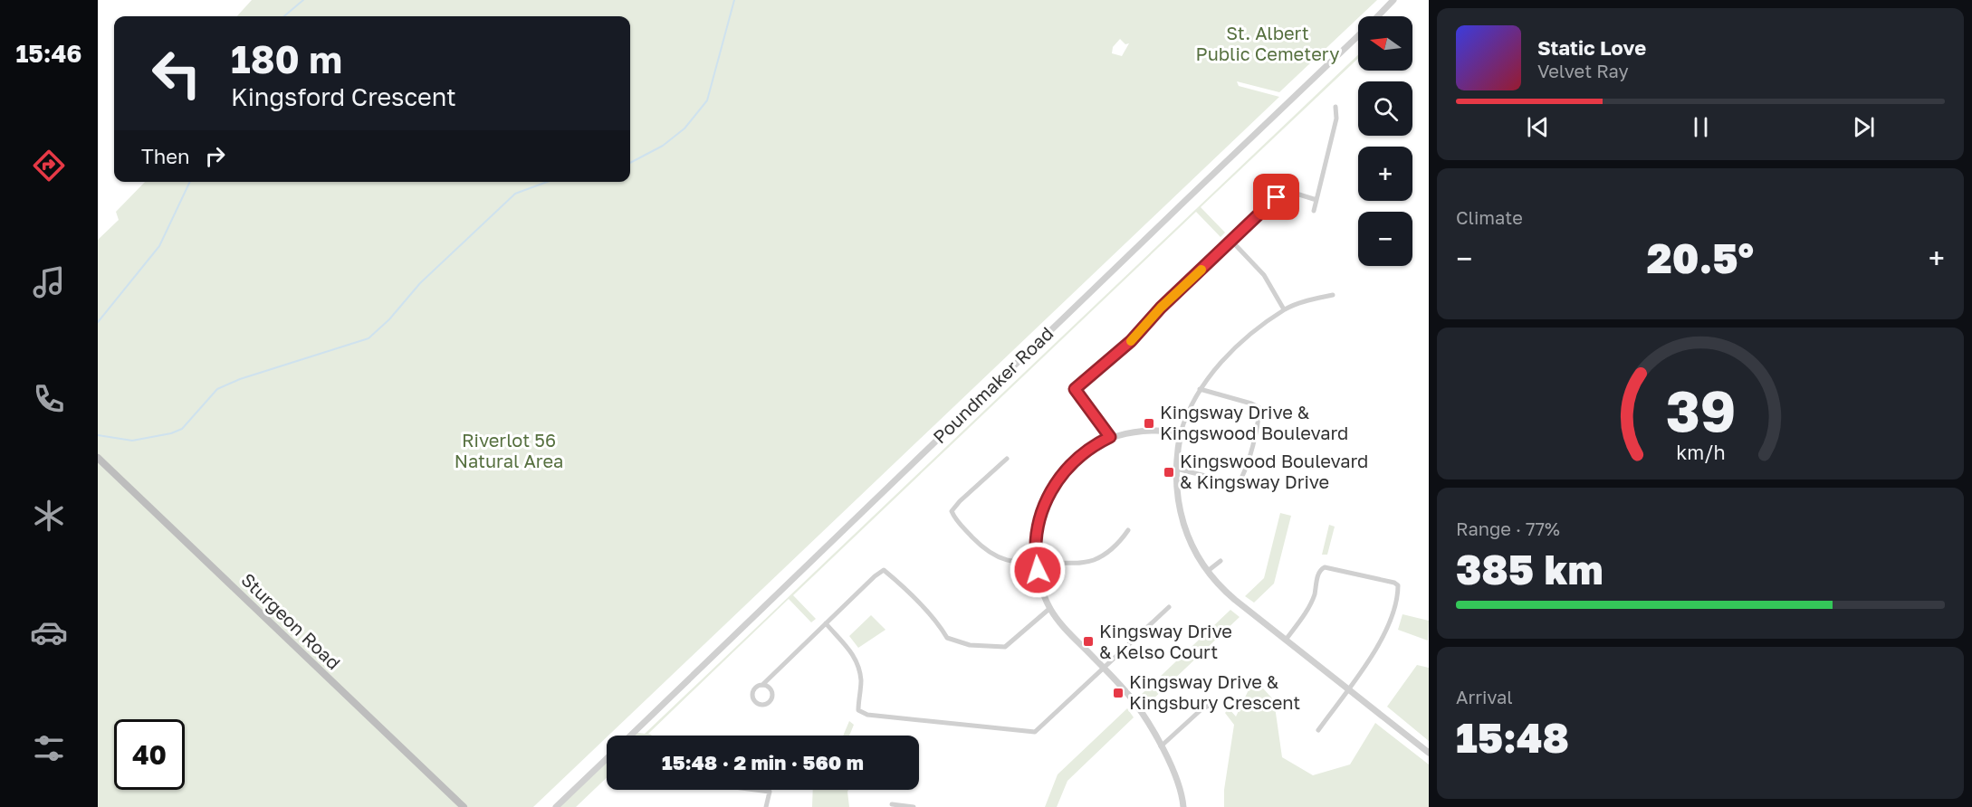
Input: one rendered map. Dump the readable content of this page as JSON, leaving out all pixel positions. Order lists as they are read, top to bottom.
{
  "streets": {
    "main road": ["Sturgeon Road"],
    "street": ["Poundmaker Road"]
  },
  "parks": ["St. Albert Public Cemetery", "Riverlot 56 Natural Area"],
  "places": {
    "transit": [
      "Kingsway Drive & Kingswood Boulevard",
      "Kingswood Boulevard & Kingsway Drive",
      "Kingsway Drive & Kelso Court",
      "Kingsway Drive & Kingsbury Crescent"
    ]
  },
  "north": "left",
  "page": {
    "tabs": "15:46",
    "map_buttons": ["+", "−"],
    "turn": ["180 m", "Kingsford Crescent"],
    "song": ["Static Love", "Velvet Ray"],
    "then": "Then",
    "tile": [
      "Climate",
      ["Range · 77%", "385 km"],
      ["Arrival", "15:48"]
    ],
    "heat": ["−", "20.5°", "+"],
    "limit": "40",
    "trip": "15:48 · 2 min · 560 m",
    "gauge": ["39", "km/h"]
  }
}
